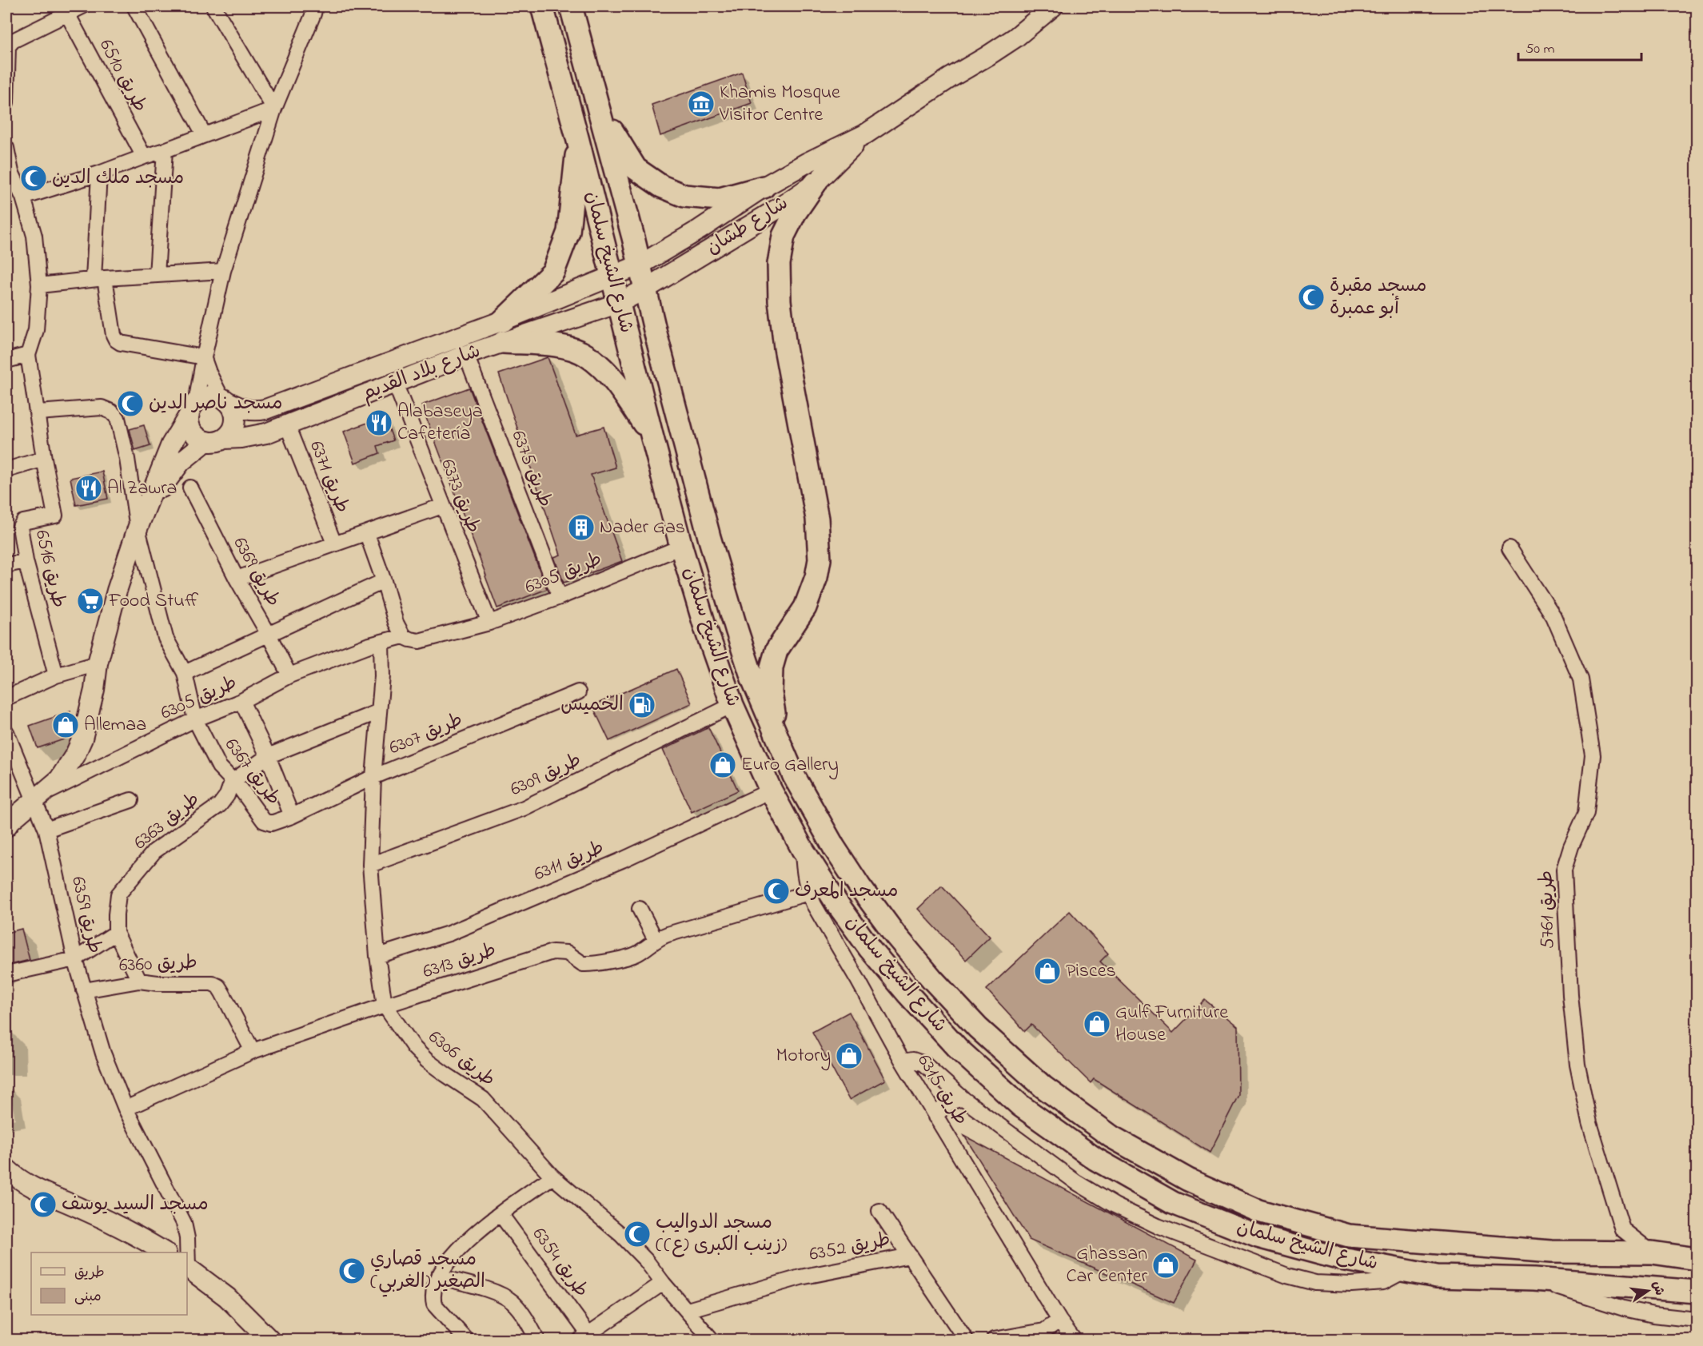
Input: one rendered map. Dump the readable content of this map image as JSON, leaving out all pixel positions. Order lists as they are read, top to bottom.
{
  "streets": {
    "main road": ["شارع الشيخ سلمان"],
    "street": [
      "طريق 6510",
      "شارع طشان",
      "شارع بلاد القديم",
      "طريق 6375",
      "طريق 6371",
      "طريق 6373",
      "طريق 6516",
      "طريق 6369",
      "طريق 6305",
      "طريق 6307",
      "طريق 6367",
      "طريق 6309",
      "طريق 6363",
      "طريق 6311",
      "طريق 5761",
      "طريق 6359",
      "طريق 6313",
      "طريق 6360",
      "طريق 6306",
      "طريق 6315",
      "طريق 6352",
      "طريق 6354"
    ]
  },
  "crossings": [
    ["شارع طشان", "شارع الشيخ سلمان"],
    ["شارع طشان", "شارع بلاد القديم"],
    ["شارع الشيخ سلمان", "شارع بلاد القديم"],
    ["شارع الشيخ سلمان", "طريق 6305"],
    ["شارع الشيخ سلمان", "طريق 6309"],
    ["شارع الشيخ سلمان", "طريق 6311"],
    ["شارع الشيخ سلمان", "طريق 6315"],
    ["شارع بلاد القديم", "طريق 6375"],
    ["شارع بلاد القديم", "طريق 6371"],
    ["شارع بلاد القديم", "طريق 6373"],
    ["طريق 6375", "طريق 6305"],
    ["طريق 6371", "طريق 6373"],
    ["طريق 6371", "طريق 6369"],
    ["طريق 6373", "طريق 6305"],
    ["طريق 6516", "طريق 6367"],
    ["طريق 6369", "طريق 6305"],
    ["طريق 6305", "طريق 6367"],
    ["طريق 6305", "طريق 6359"],
    ["طريق 6305", "طريق 6306"],
    ["طريق 6307", "طريق 6367"],
    ["طريق 6307", "طريق 6306"],
    ["طريق 6367", "طريق 6363"],
    ["طريق 6309", "طريق 6306"],
    ["طريق 6363", "طريق 6306"],
    ["طريق 6311", "طريق 6306"],
    ["طريق 6359", "طريق 6313"],
    ["طريق 6359", "طريق 6360"],
    ["طريق 6313", "طريق 6360"],
    ["طريق 6313", "طريق 6306"],
    ["طريق 6313", "طريق 6315"],
    ["طريق 6306", "طريق 6352"],
    ["طريق 6306", "طريق 6354"]
  ],
  "places": {
    "museum": ["Khamis Mosque Visitor Centre"],
    "mosque": [
      "مسجد ملك الدين",
      "مسجد مقبرة أبو عمبرة",
      "مسجد ناصر الدين",
      "مسجد المعرف",
      "مسجد السيد يوسف",
      "مسجد الدواليب (زينب الكبرى (ع))",
      "مسجد قصاري الصغير (الغربي)"
    ],
    "restaurant": ["Alabaseya Cafetería", "Al Zawra"],
    "building": ["Nader Gas"],
    "supermarket": ["Food Stuff"],
    "fuel station": ["الخميس"],
    "shop": [
      "Allemaa",
      "Euro Gallery",
      "Pisces",
      "Gulf Furniture House",
      "Motory",
      "Ghassan Car Center"
    ]
  },
  "legend": ["طريق", "مبنى"],
  "scale_bar": "50 m",
  "north": "right"
}
